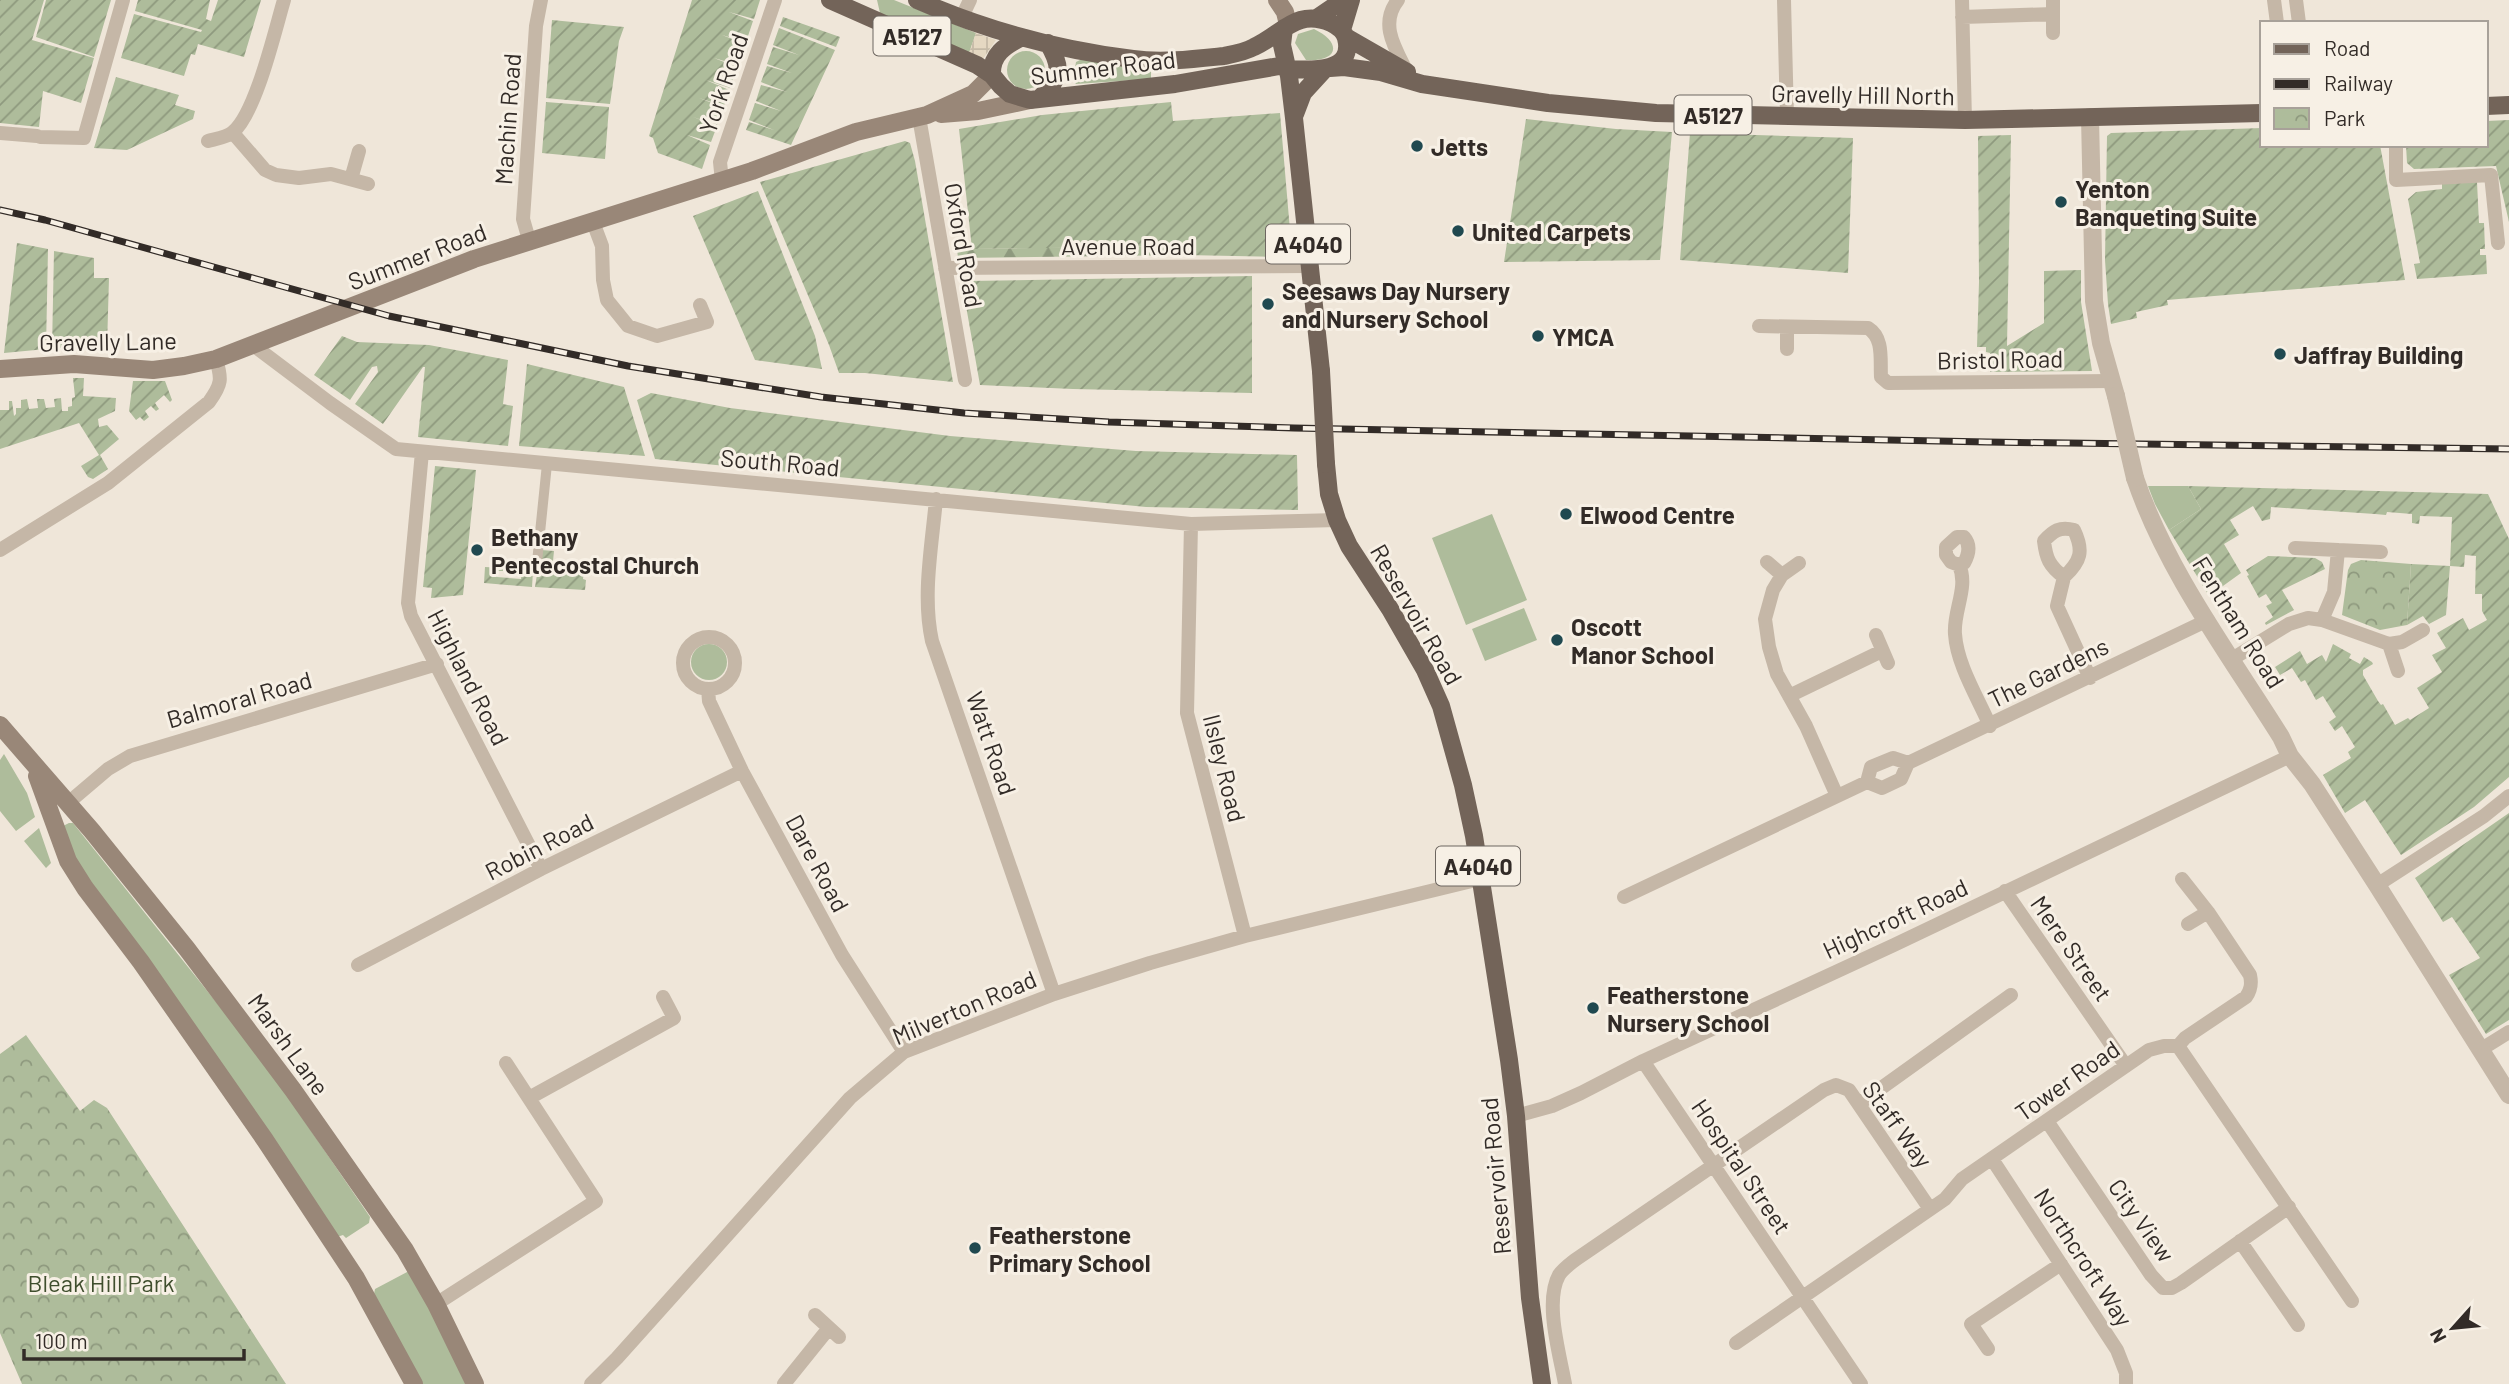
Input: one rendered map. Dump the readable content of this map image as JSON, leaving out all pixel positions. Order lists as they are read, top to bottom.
{
  "streets": {
    "main road": [
      "A5127",
      "Summer Road",
      "Gravelly Hill North",
      "A4040",
      "Gravelly Lane",
      "Reservoir Road",
      "Marsh Lane"
    ],
    "street": [
      "York Road",
      "Machin Road",
      "Oxford Road",
      "Avenue Road",
      "Bristol Road",
      "South Road",
      "Fentham Road",
      "The Gardens",
      "Highland Road",
      "Balmoral Road",
      "Watt Road",
      "Ilsley Road",
      "Robin Road",
      "Dare Road",
      "Highcroft Road",
      "Mere Street",
      "Milverton Road",
      "Tower Road",
      "Staff Way",
      "Hospital Street",
      "City View",
      "Northcroft Way"
    ]
  },
  "crossings": [
    ["A5127", "Summer Road"],
    ["Summer Road", "York Road"],
    ["Summer Road", "Gravelly Hill North"],
    ["Summer Road", "Machin Road"],
    ["Summer Road", "Oxford Road"],
    ["Summer Road", "Gravelly Lane"],
    ["Summer Road", "South Road"],
    ["Summer Road", "Reservoir Road"],
    ["Gravelly Hill North", "Reservoir Road"],
    ["Gravelly Hill North", "Fentham Road"],
    ["Oxford Road", "Avenue Road"],
    ["Avenue Road", "Reservoir Road"],
    ["Bristol Road", "Fentham Road"],
    ["South Road", "Reservoir Road"],
    ["South Road", "Highland Road"],
    ["South Road", "Watt Road"],
    ["South Road", "Ilsley Road"],
    ["Reservoir Road", "Highcroft Road"],
    ["Reservoir Road", "Milverton Road"],
    ["Fentham Road", "The Gardens"],
    ["Fentham Road", "Highcroft Road"],
    ["Highland Road", "Balmoral Road"],
    ["Highland Road", "Robin Road"],
    ["Balmoral Road", "Marsh Lane"],
    ["Watt Road", "Milverton Road"],
    ["Ilsley Road", "Milverton Road"],
    ["Robin Road", "Dare Road"],
    ["Dare Road", "Milverton Road"],
    ["Highcroft Road", "Mere Street"],
    ["Highcroft Road", "Hospital Street"],
    ["Mere Street", "Tower Road"],
    ["Tower Road", "Staff Way"],
    ["Tower Road", "Hospital Street"],
    ["Tower Road", "City View"],
    ["Tower Road", "Northcroft Way"],
    ["Staff Way", "Hospital Street"]
  ],
  "parks": ["Bleak Hill Park"],
  "places": [
    "Jetts",
    "Yenton Banqueting Suite",
    "United Carpets",
    "Seesaws Day Nursery and Nursery School",
    "YMCA",
    "Jaffray Building",
    "Elwood Centre",
    "Bethany Pentecostal Church",
    "Oscott Manor School",
    "Featherstone Nursery School",
    "Featherstone Primary School"
  ],
  "legend": ["Road", "Railway", "Park"],
  "scale_bar": "100 m",
  "north": "bottom left"
}
